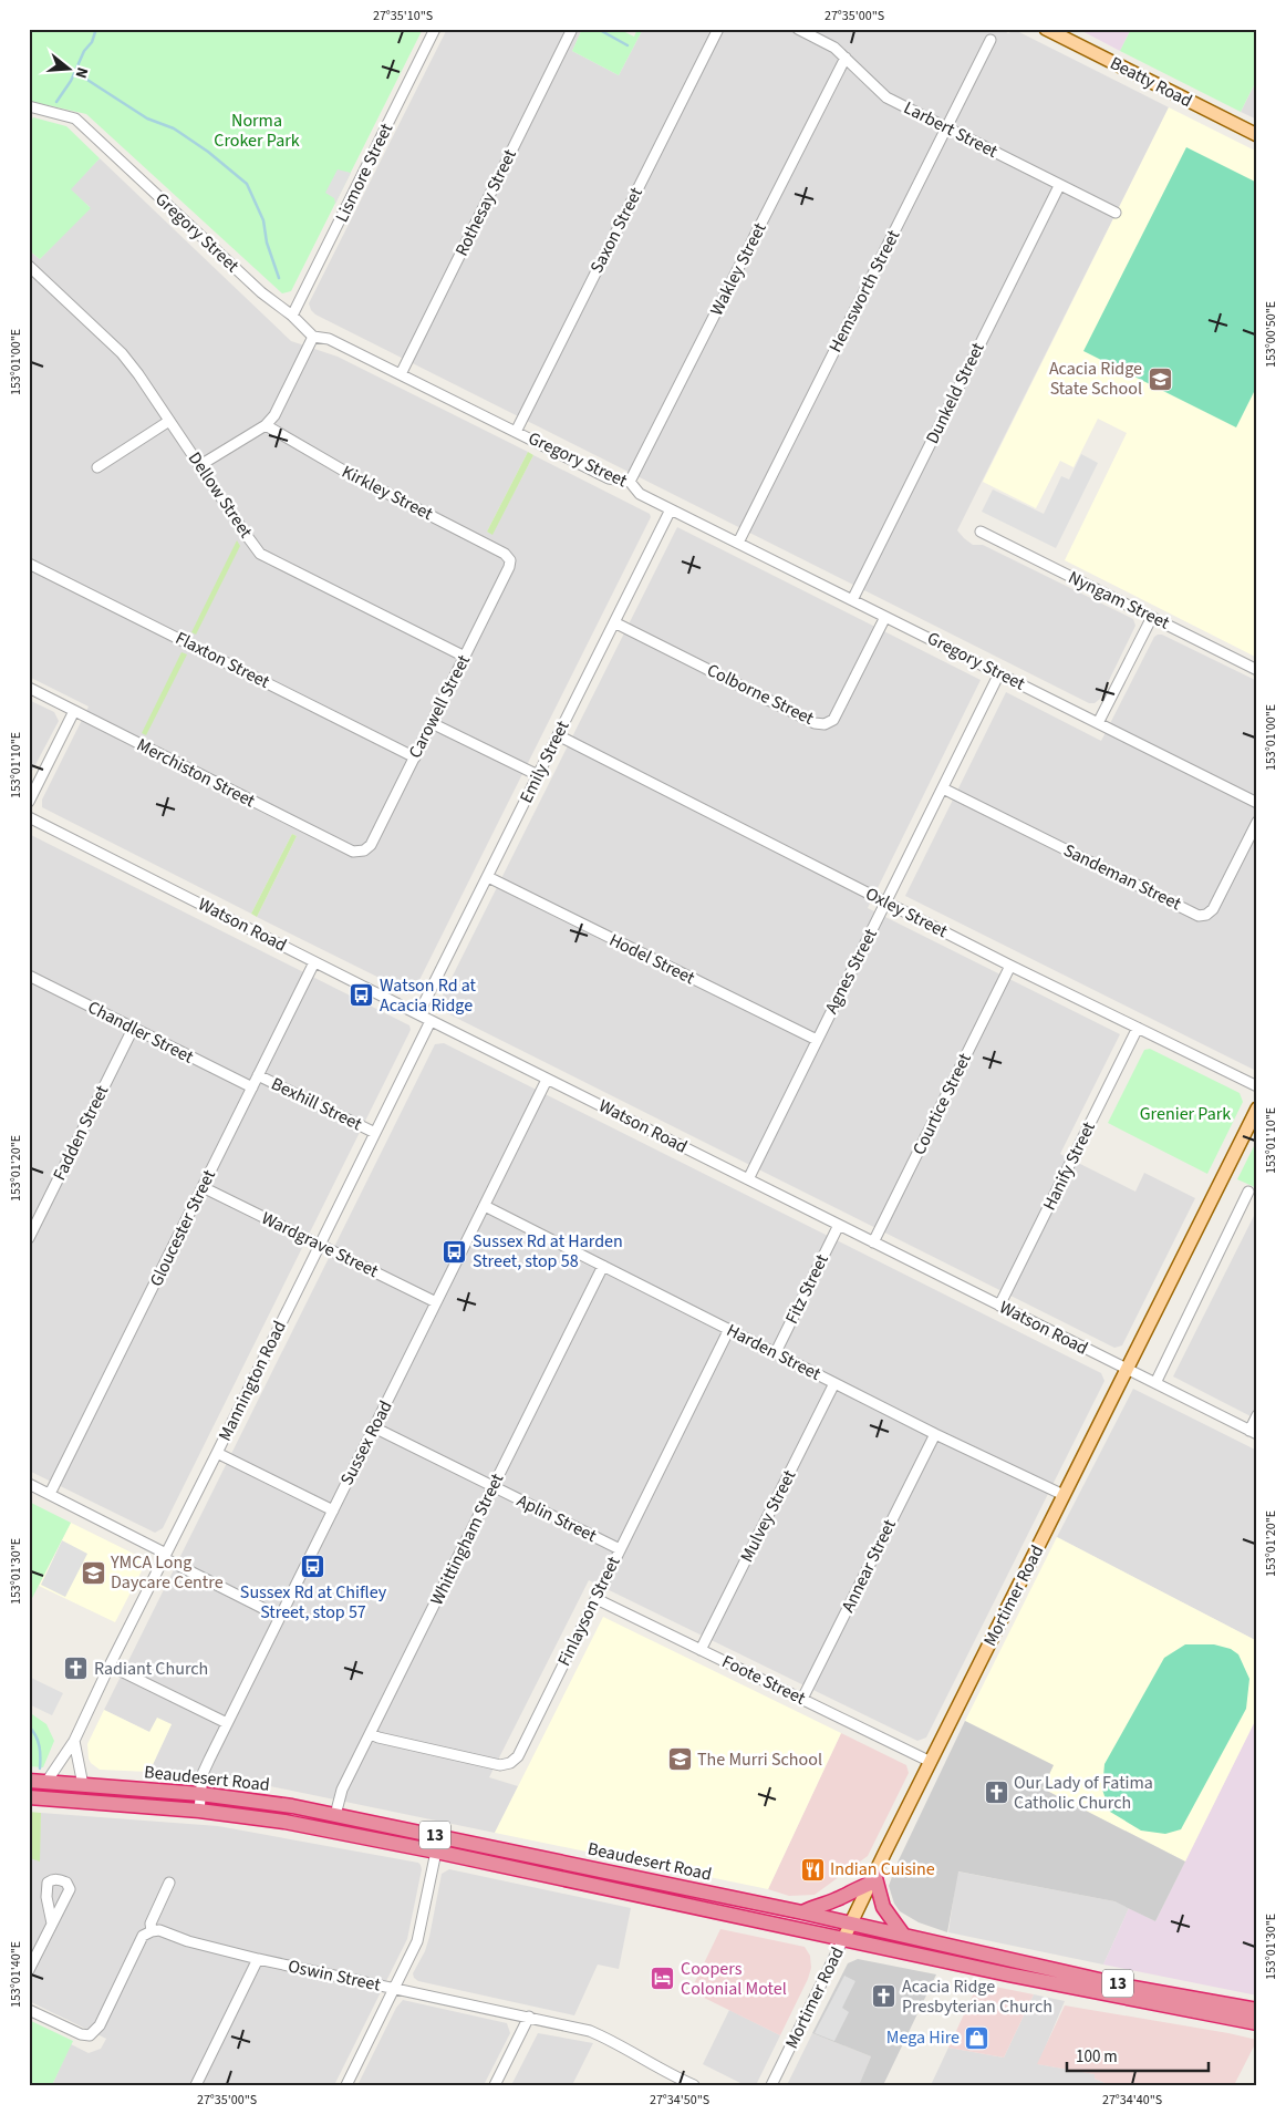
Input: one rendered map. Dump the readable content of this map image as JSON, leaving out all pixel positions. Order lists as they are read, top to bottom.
{
  "streets": {
    "highway": ["Beaudesert Road", "13"],
    "main road": ["Beatty Road", "Mortimer Road"],
    "street": [
      "Larbert Street",
      "Lismore Street",
      "Rothesay Street",
      "Saxon Street",
      "Gregory Street",
      "Wakley Street",
      "Hemsworth Street",
      "Dunkeld Street",
      "Kirkley Street",
      "Dellow Street",
      "Nyngam Street",
      "Flaxton Street",
      "Colborne Street",
      "Carowell Street",
      "Emily Street",
      "Merchiston Street",
      "Sandeman Street",
      "Oxley Street",
      "Watson Road",
      "Hodel Street",
      "Agnes Street",
      "Chandler Street",
      "Bexhill Street",
      "Courtice Street",
      "Fadden Street",
      "Hanify Street",
      "Gloucester Street",
      "Wardgrave Street",
      "Fitz Street",
      "Harden Street",
      "Mannington Road",
      "Sussex Road",
      "Mulvey Street",
      "Aplin Street",
      "Whittingham Street",
      "Annear Street",
      "Finlayson Street",
      "Foote Street",
      "Oswin Street"
    ]
  },
  "crossings": [
    ["Larbert Street", "Wakley Street"],
    ["Larbert Street", "Hemsworth Street"],
    ["Larbert Street", "Dunkeld Street"],
    ["Lismore Street", "Gregory Street"],
    ["Rothesay Street", "Gregory Street"],
    ["Saxon Street", "Gregory Street"],
    ["Gregory Street", "Wakley Street"],
    ["Gregory Street", "Hemsworth Street"],
    ["Gregory Street", "Dunkeld Street"],
    ["Gregory Street", "Colborne Street"],
    ["Gregory Street", "Emily Street"],
    ["Gregory Street", "Agnes Street"],
    ["Kirkley Street", "Carowell Street"],
    ["Dellow Street", "Carowell Street"],
    ["Flaxton Street", "Carowell Street"],
    ["Colborne Street", "Emily Street"],
    ["Carowell Street", "Merchiston Street"],
    ["Emily Street", "Oxley Street"],
    ["Emily Street", "Watson Road"],
    ["Emily Street", "Hodel Street"],
    ["Sandeman Street", "Agnes Street"],
    ["Oxley Street", "Agnes Street"],
    ["Oxley Street", "Courtice Street"],
    ["Oxley Street", "Hanify Street"],
    ["Watson Road", "Agnes Street"],
    ["Watson Road", "Courtice Street"],
    ["Watson Road", "Hanify Street"],
    ["Watson Road", "Gloucester Street"],
    ["Watson Road", "Fitz Street"],
    ["Watson Road", "Mannington Road"],
    ["Watson Road", "Sussex Road"],
    ["Watson Road", "Mortimer Road"],
    ["Hodel Street", "Agnes Street"],
    ["Chandler Street", "Fadden Street"],
    ["Chandler Street", "Gloucester Street"],
    ["Bexhill Street", "Gloucester Street"],
    ["Bexhill Street", "Mannington Road"],
    ["Gloucester Street", "Wardgrave Street"],
    ["Wardgrave Street", "Mannington Road"],
    ["Wardgrave Street", "Sussex Road"],
    ["Fitz Street", "Harden Street"],
    ["Harden Street", "Sussex Road"],
    ["Harden Street", "Mulvey Street"],
    ["Harden Street", "Whittingham Street"],
    ["Harden Street", "Annear Street"],
    ["Harden Street", "Mortimer Road"],
    ["Harden Street", "Finlayson Street"],
    ["Mannington Road", "Beaudesert Road"],
    ["Sussex Road", "Aplin Street"],
    ["Sussex Road", "Beaudesert Road"],
    ["Mulvey Street", "Foote Street"],
    ["Aplin Street", "Whittingham Street"],
    ["Aplin Street", "Finlayson Street"],
    ["Whittingham Street", "Finlayson Street"],
    ["Whittingham Street", "Beaudesert Road"],
    ["Annear Street", "Foote Street"],
    ["Mortimer Road", "Foote Street"],
    ["Mortimer Road", "Beaudesert Road"],
    ["Finlayson Street", "Foote Street"]
  ],
  "parks": ["Norma Croker Park", "Grenier Park"],
  "places": {
    "school or university": ["Acacia Ridge State School", "YMCA Long Daycare Centre", "The Murri School"],
    "bus stop": ["Watson Rd at Acacia Ridge", "Sussex Rd at Harden Street, stop 58", "Sussex Rd at Chifley Street, stop 57"],
    "church": ["Radiant Church", "Our Lady of Fatima Catholic Church", "Acacia Ridge Presbyterian Church"],
    "restaurant": ["Indian Cuisine"],
    "hotel": ["Coopers Colonial Motel"],
    "shop": ["Mega Hire"]
  },
  "scale_bar": "100 m",
  "north": "right",
  "coordinates": [
    "27°35'10\"S",
    "27°35'00\"S",
    "153°00'50\"E",
    "153°01'00\"E",
    "153°01'10\"E",
    "153°01'20\"E",
    "153°01'30\"E",
    "153°01'40\"E",
    "27°34'50\"S",
    "27°34'40\"S"
  ]
}
